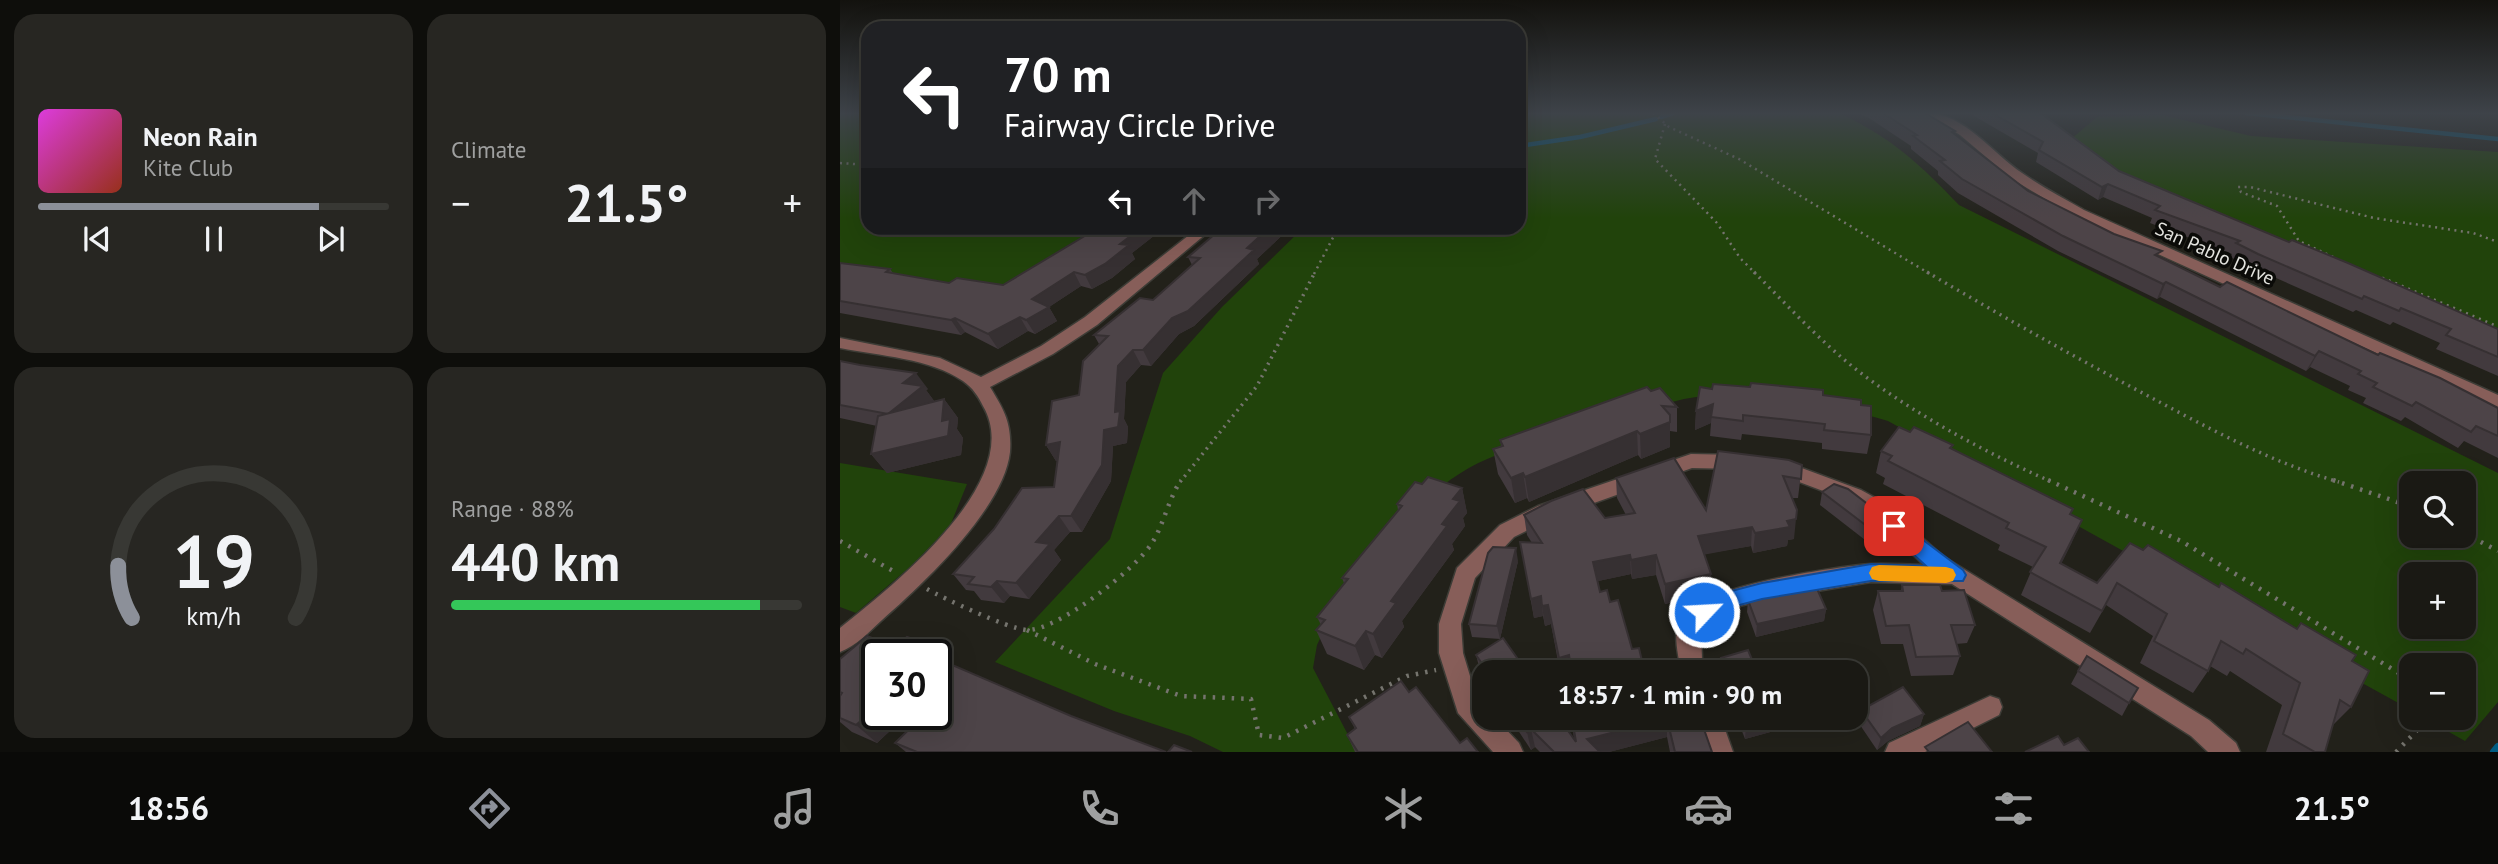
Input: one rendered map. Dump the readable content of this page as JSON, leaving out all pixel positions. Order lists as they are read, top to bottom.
{
  "streets": {
    "street": ["San Pablo Drive"]
  },
  "page": {
    "tile": [
      "Climate",
      ["Range · 88%", "440 km"]
    ],
    "turn": ["70 m", "Fairway Circle Drive"],
    "song": ["Neon Rain", "Kite Club"],
    "heat": ["−", "21.5°", "+"],
    "map_buttons": ["+", "−"],
    "limit": "30",
    "trip": "18:57 · 1 min · 90 m",
    "tabs": ["18:56", "21.5°"],
    "gauge": ["19", "km/h"]
  }
}
